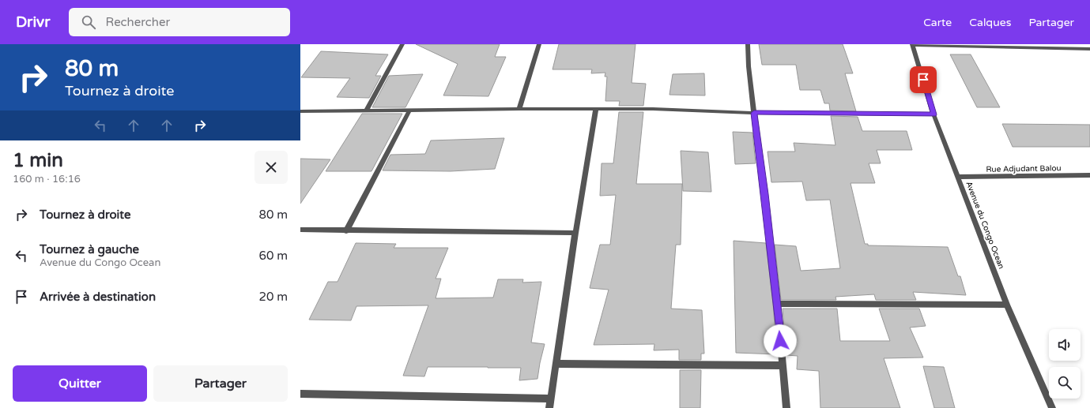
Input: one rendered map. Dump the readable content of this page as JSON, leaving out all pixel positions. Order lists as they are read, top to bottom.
{
  "streets": {
    "street": ["Rue Adjudant Balou", "Avenue du Congo Ocean"]
  },
  "crossings": [
    ["Rue Adjudant Balou", "Avenue du Congo Ocean"]
  ],
  "page": {
    "header": "Drivr",
    "search": "Rechercher",
    "nav": ["Carte", "Calques", "Partager"],
    "turn": ["80 m", "Tournez à droite"],
    "heading": ["1 min", "160 m · 16:16"],
    "list": [
      {
        "name": "Tournez à droite",
        "value": "80 m"
      },
      {
        "name": "Tournez à gauche",
        "note": "Avenue du Congo Ocean",
        "value": "60 m"
      },
      {
        "name": "Arrivée à destination",
        "value": "20 m"
      }
    ],
    "buttons": ["Quitter", "Partager"]
  }
}
